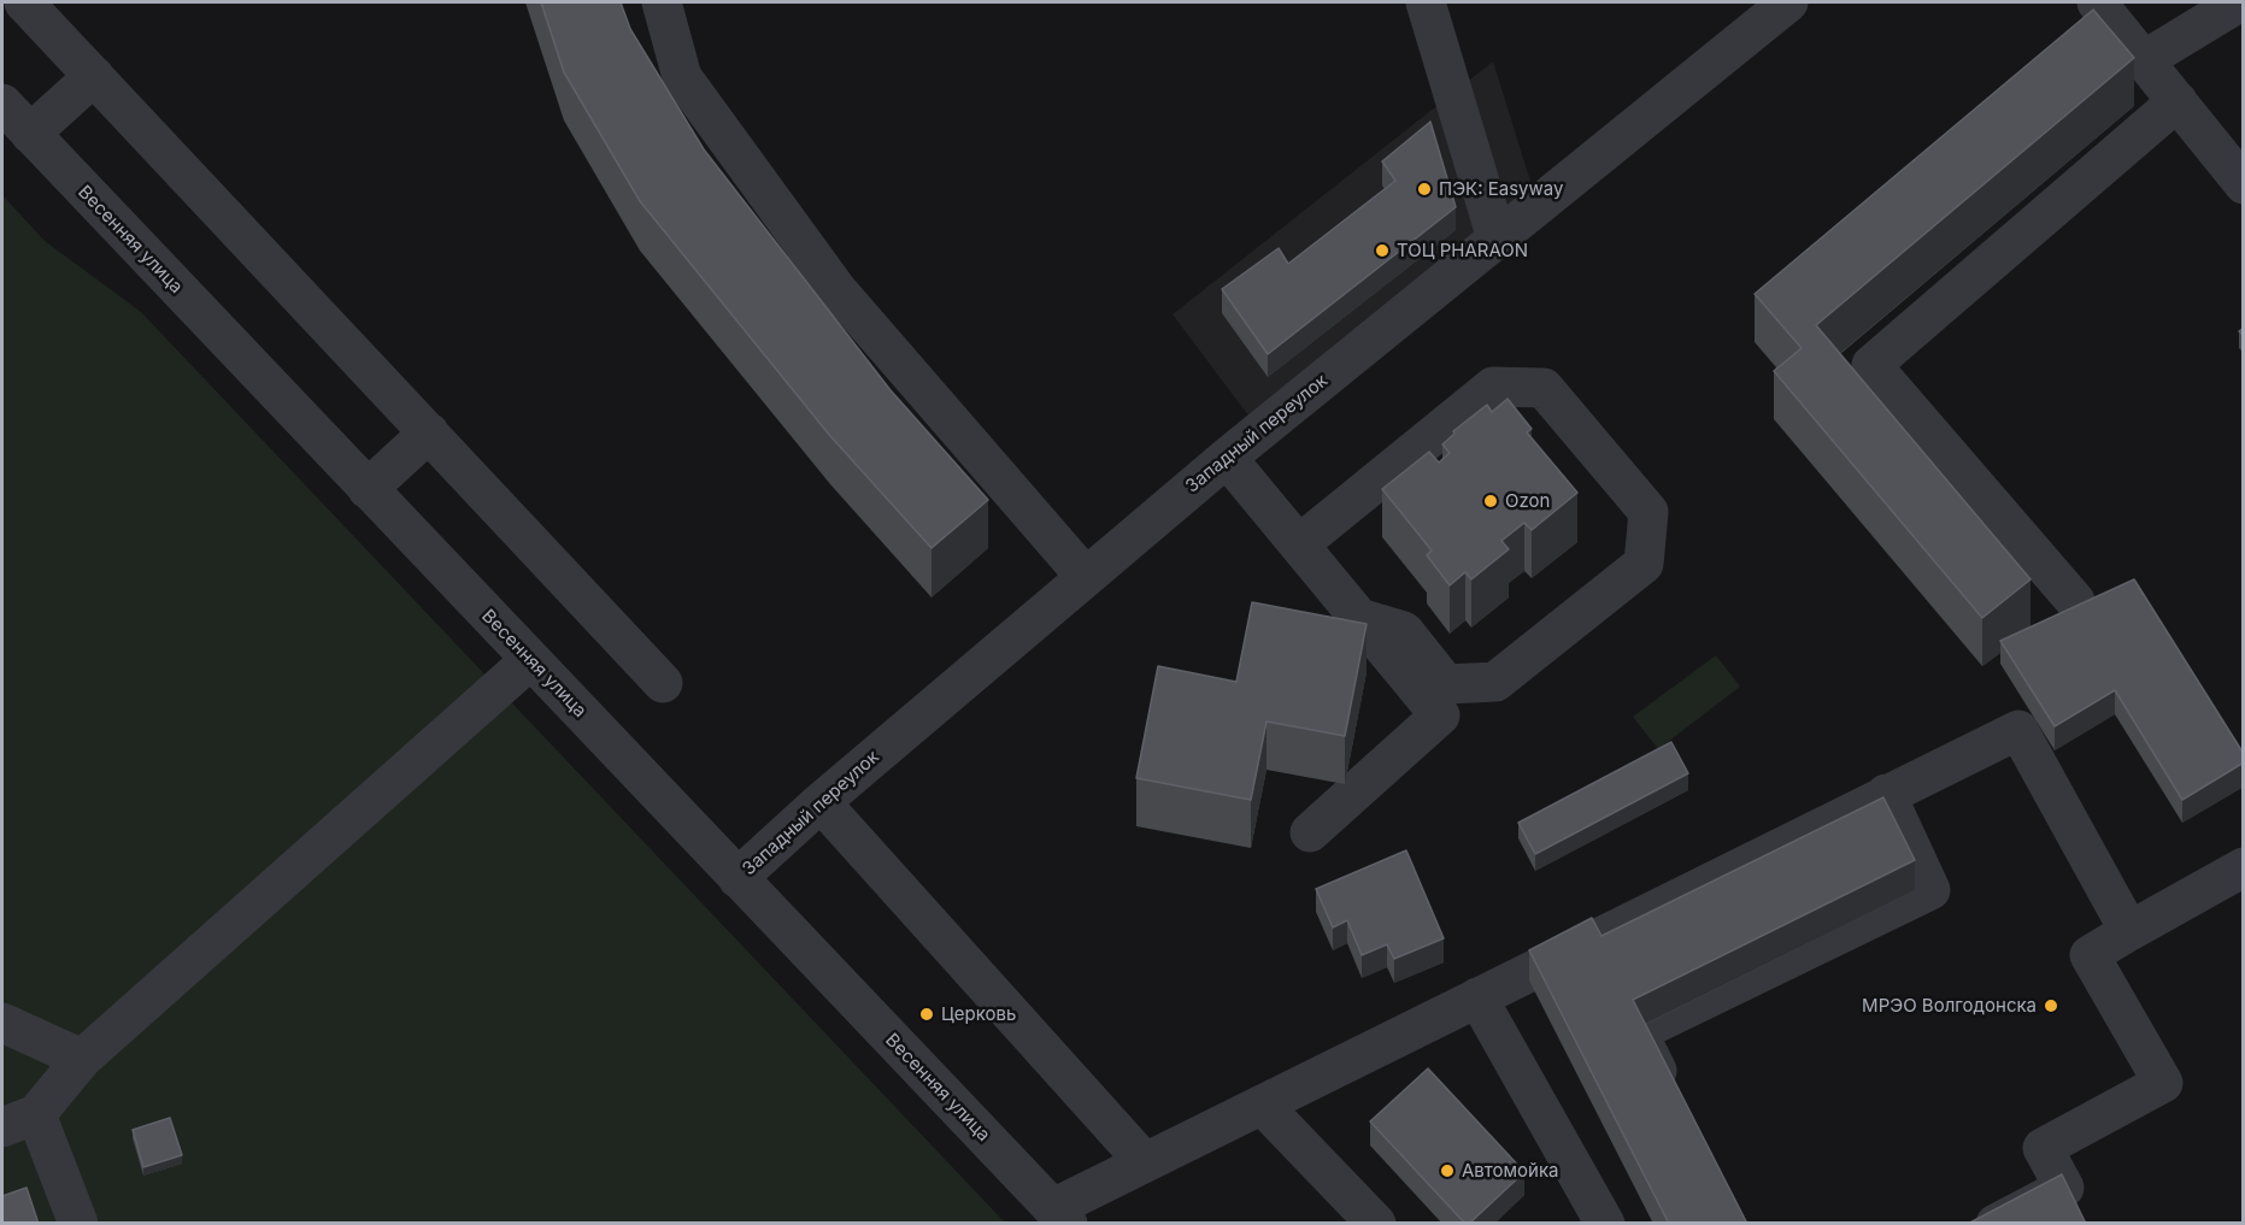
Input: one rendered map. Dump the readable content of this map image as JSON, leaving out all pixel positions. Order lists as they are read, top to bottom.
{
  "streets": {
    "street": ["Весенняя улица", "Западный переулок"]
  },
  "crossings": [
    ["Весенняя улица", "Западный переулок"]
  ],
  "places": [
    "ПЭК: Easyway",
    "ТОЦ PHARAON",
    "Ozon",
    "МРЭО Волгодонска",
    "Церковь",
    "Автомойка"
  ]
}
